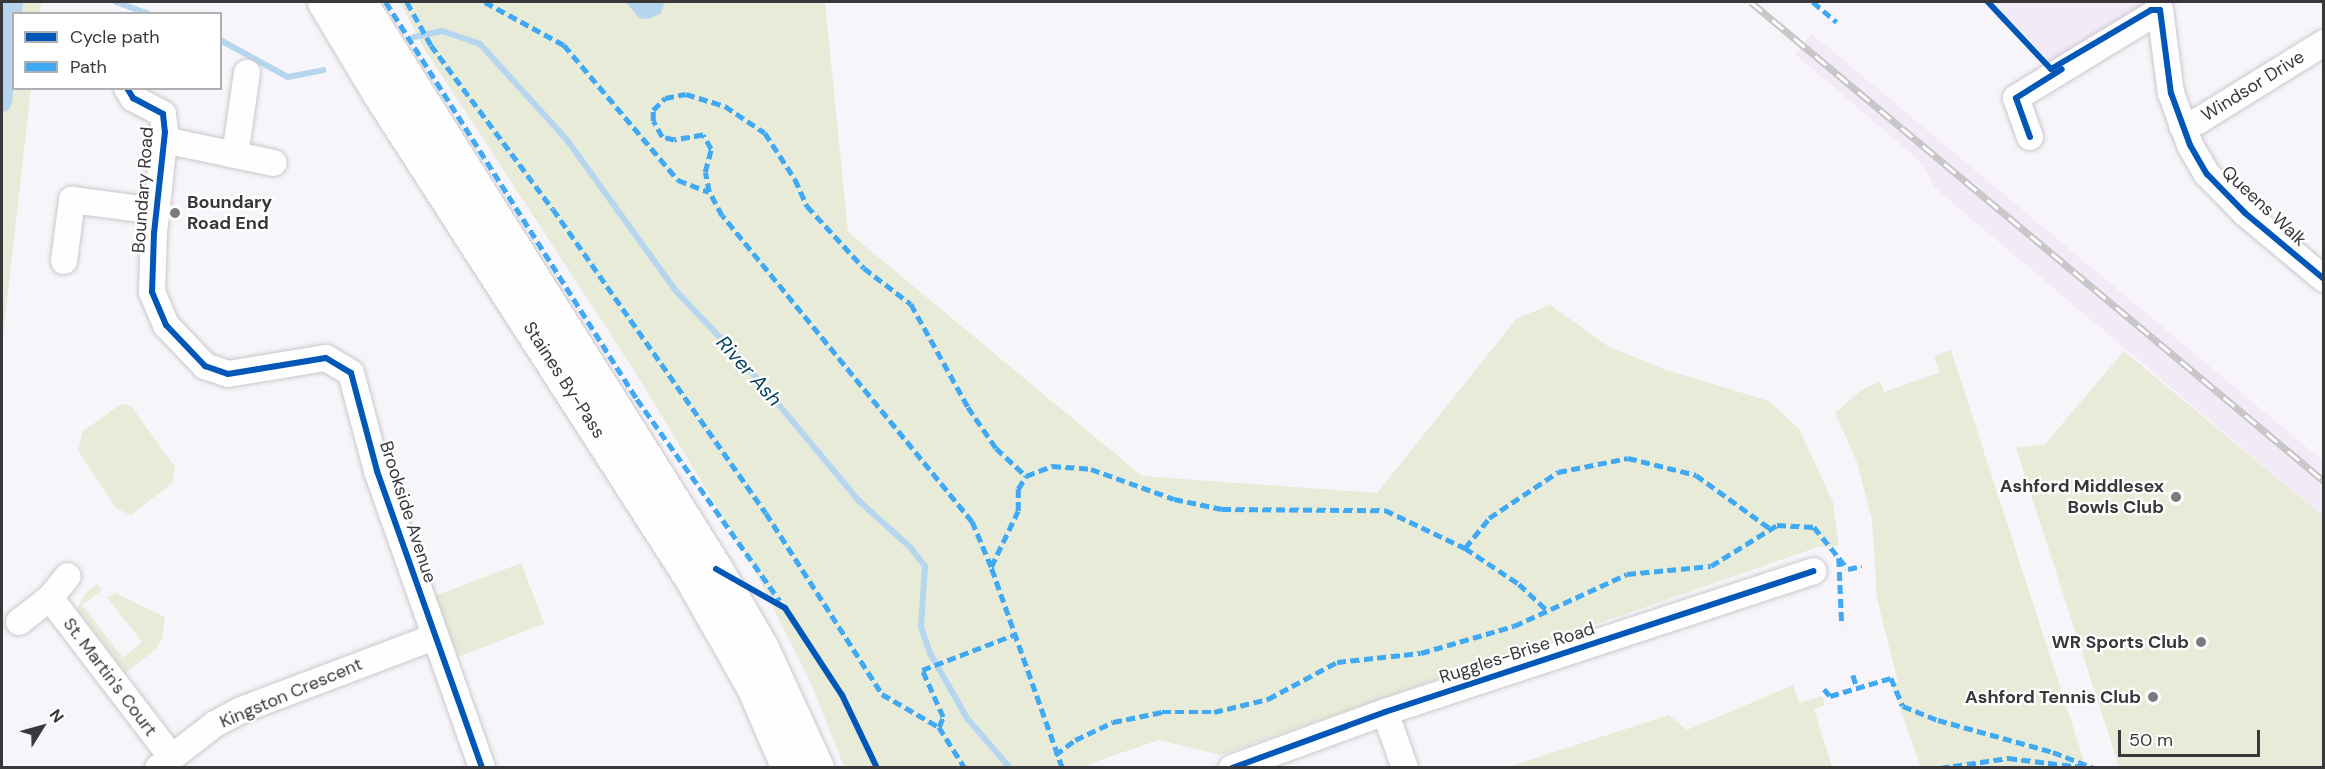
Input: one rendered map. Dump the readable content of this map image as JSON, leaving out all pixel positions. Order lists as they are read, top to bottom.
{
  "streets": {
    "highway": ["Staines By-Pass"],
    "street": [
      "Windsor Drive",
      "Boundary Road",
      "Queens Walk",
      "Brookside Avenue",
      "Ruggles-Brise Road",
      "St. Martin's Court",
      "Kingston Crescent"
    ]
  },
  "crossings": [
    ["Windsor Drive", "Queens Walk"],
    ["Boundary Road", "Brookside Avenue"],
    ["Brookside Avenue", "Kingston Crescent"],
    ["St. Martin's Court", "Kingston Crescent"]
  ],
  "water": ["River Ash"],
  "places": [
    "Boundary Road End",
    "Ashford Middlesex Bowls Club",
    "WR Sports Club",
    "Ashford Tennis Club"
  ],
  "legend": ["Cycle path", "Path"],
  "scale_bar": "50 m",
  "north": "top right"
}
